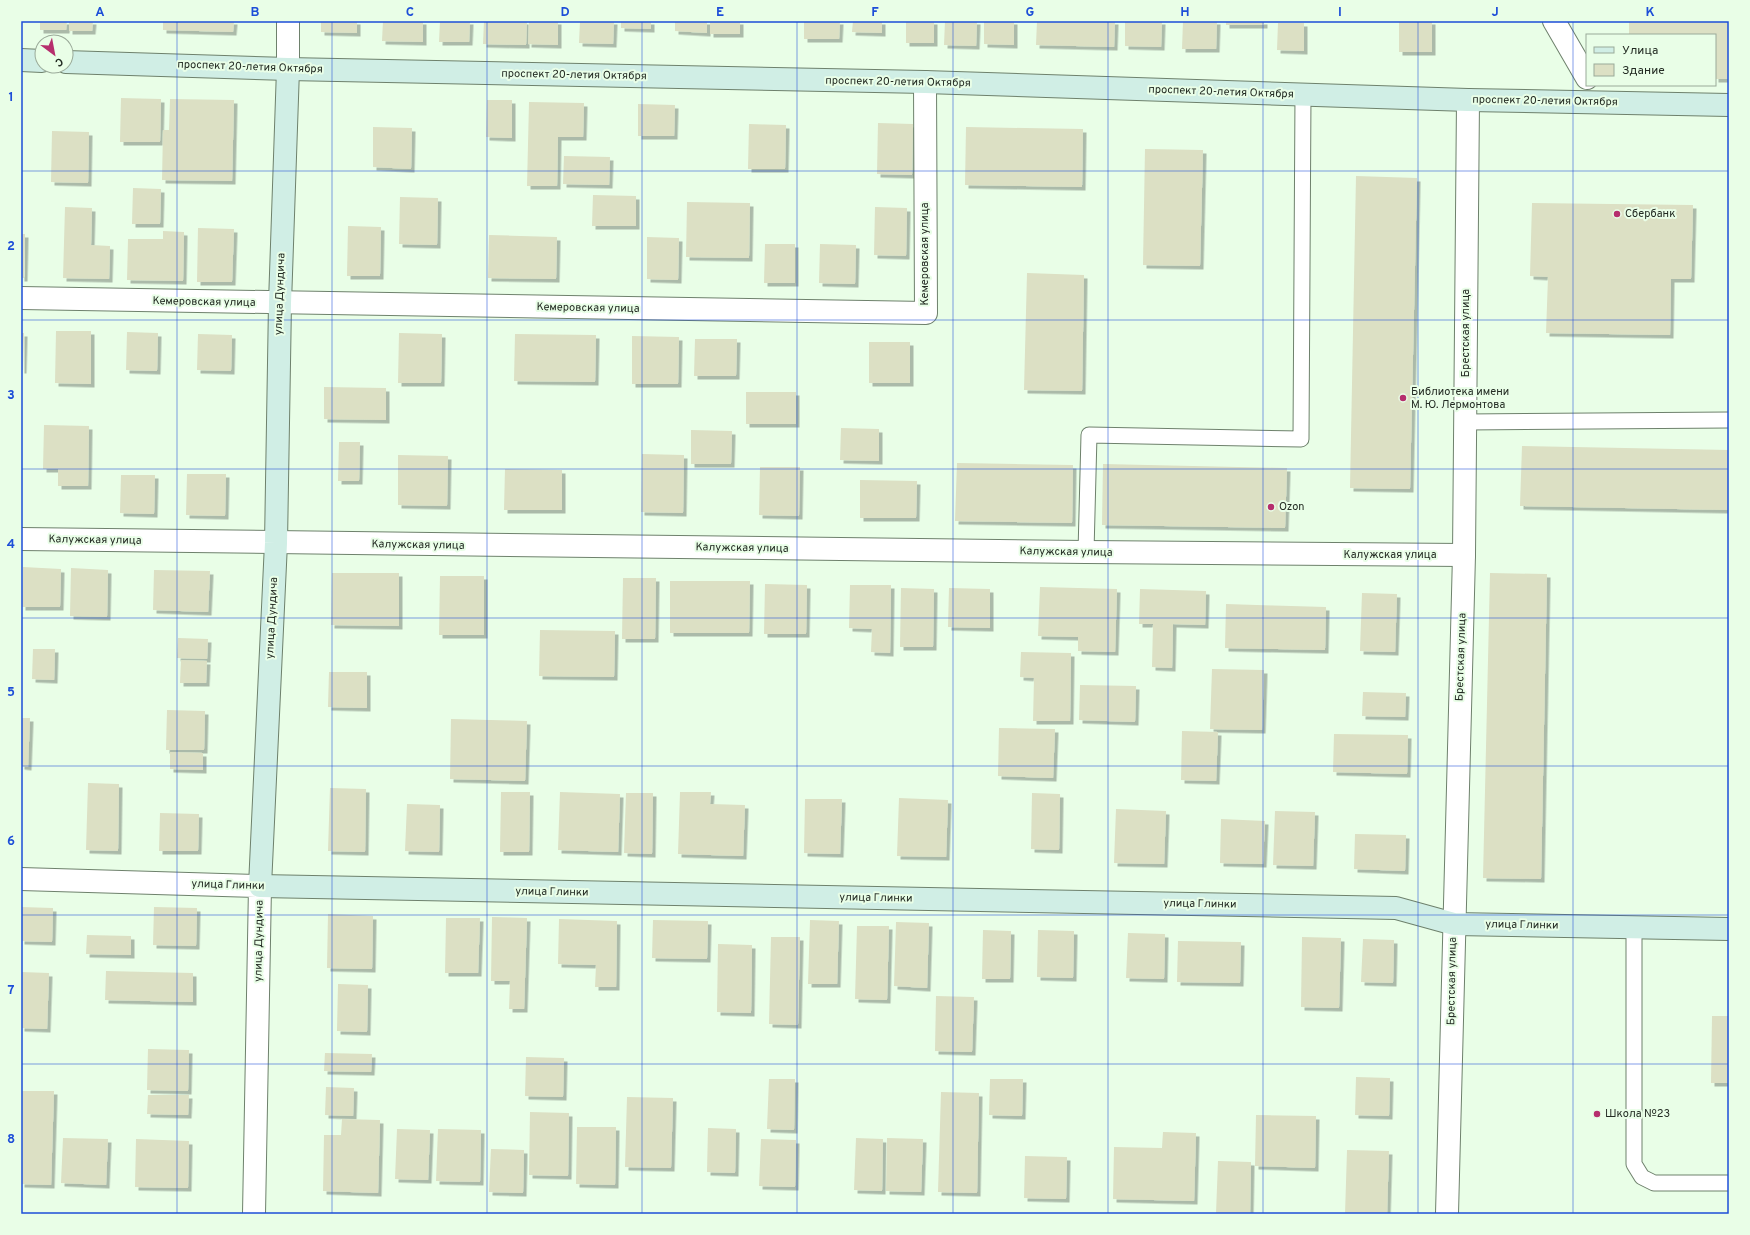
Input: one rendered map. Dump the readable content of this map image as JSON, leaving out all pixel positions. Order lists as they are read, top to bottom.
{
  "streets": {
    "street": [
      "проспект 20-летия Октября",
      "Кемеровская улица",
      "улица Дундича",
      "Брестская улица",
      "Калужская улица",
      "улица Глинки"
    ]
  },
  "crossings": [
    ["проспект 20-летия Октября", "Кемеровская улица"],
    ["проспект 20-летия Октября", "улица Дундича"],
    ["проспект 20-летия Октября", "Брестская улица"],
    ["Кемеровская улица", "улица Дундича"],
    ["улица Дундича", "Калужская улица"],
    ["улица Дундича", "улица Глинки"],
    ["Брестская улица", "Калужская улица"],
    ["Брестская улица", "улица Глинки"]
  ],
  "places": [
    "Сбербанк",
    "Библиотека имени М. Ю. Лермонтова",
    "Ozon",
    "Школа №23"
  ],
  "legend": ["Улица", "Здание"],
  "north": "bottom right",
  "grid": {
    "columns": [
      "A",
      "B",
      "C",
      "D",
      "E",
      "F",
      "G",
      "H",
      "I",
      "J",
      "K"
    ],
    "rows": [
      "1",
      "2",
      "3",
      "4",
      "5",
      "6",
      "7",
      "8"
    ]
  }
}
